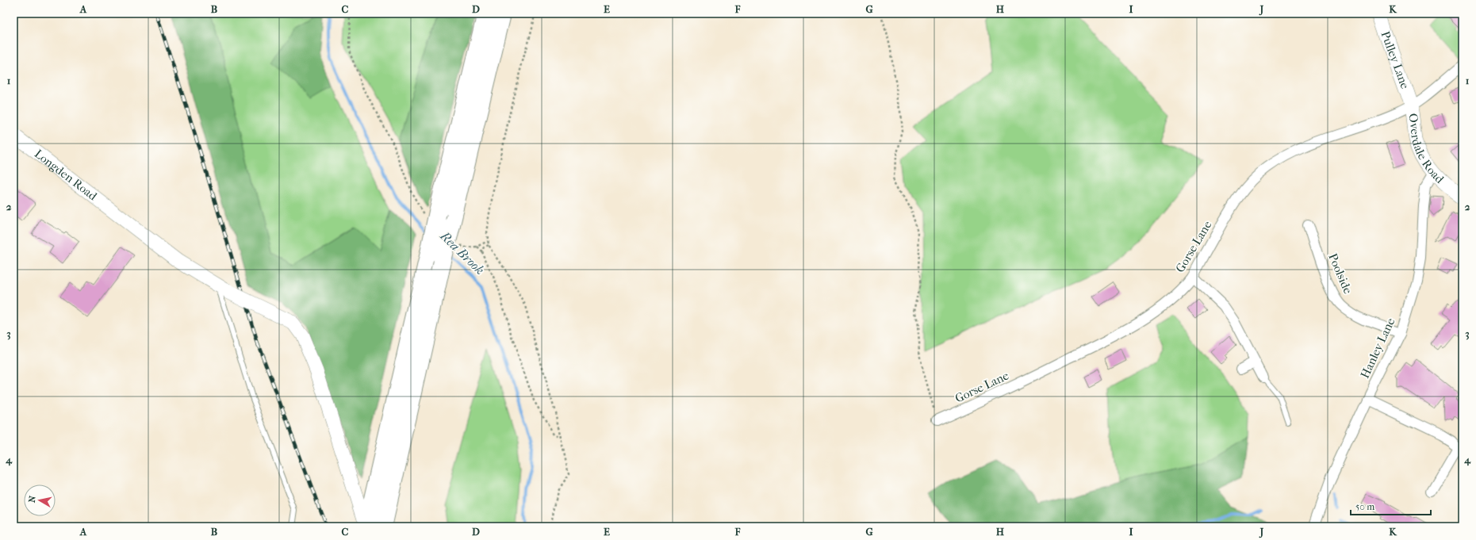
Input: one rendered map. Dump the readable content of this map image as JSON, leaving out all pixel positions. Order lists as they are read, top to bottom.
{
  "streets": {
    "street": [
      "Pulley Lane",
      "Overdale Road",
      "Longden Road",
      "Gorse Lane",
      "Poolside",
      "Hanley Lane"
    ]
  },
  "crossings": [
    ["Pulley Lane", "Overdale Road"],
    ["Pulley Lane", "Gorse Lane"],
    ["Overdale Road", "Gorse Lane"],
    ["Overdale Road", "Hanley Lane"],
    ["Poolside", "Hanley Lane"]
  ],
  "water": ["Rea Brook"],
  "scale_bar": "50 m",
  "north": "left",
  "grid": {
    "columns": [
      "A",
      "B",
      "C",
      "D",
      "E",
      "F",
      "G",
      "H",
      "I",
      "J",
      "K"
    ],
    "rows": [
      "1",
      "2",
      "3",
      "4"
    ]
  }
}
